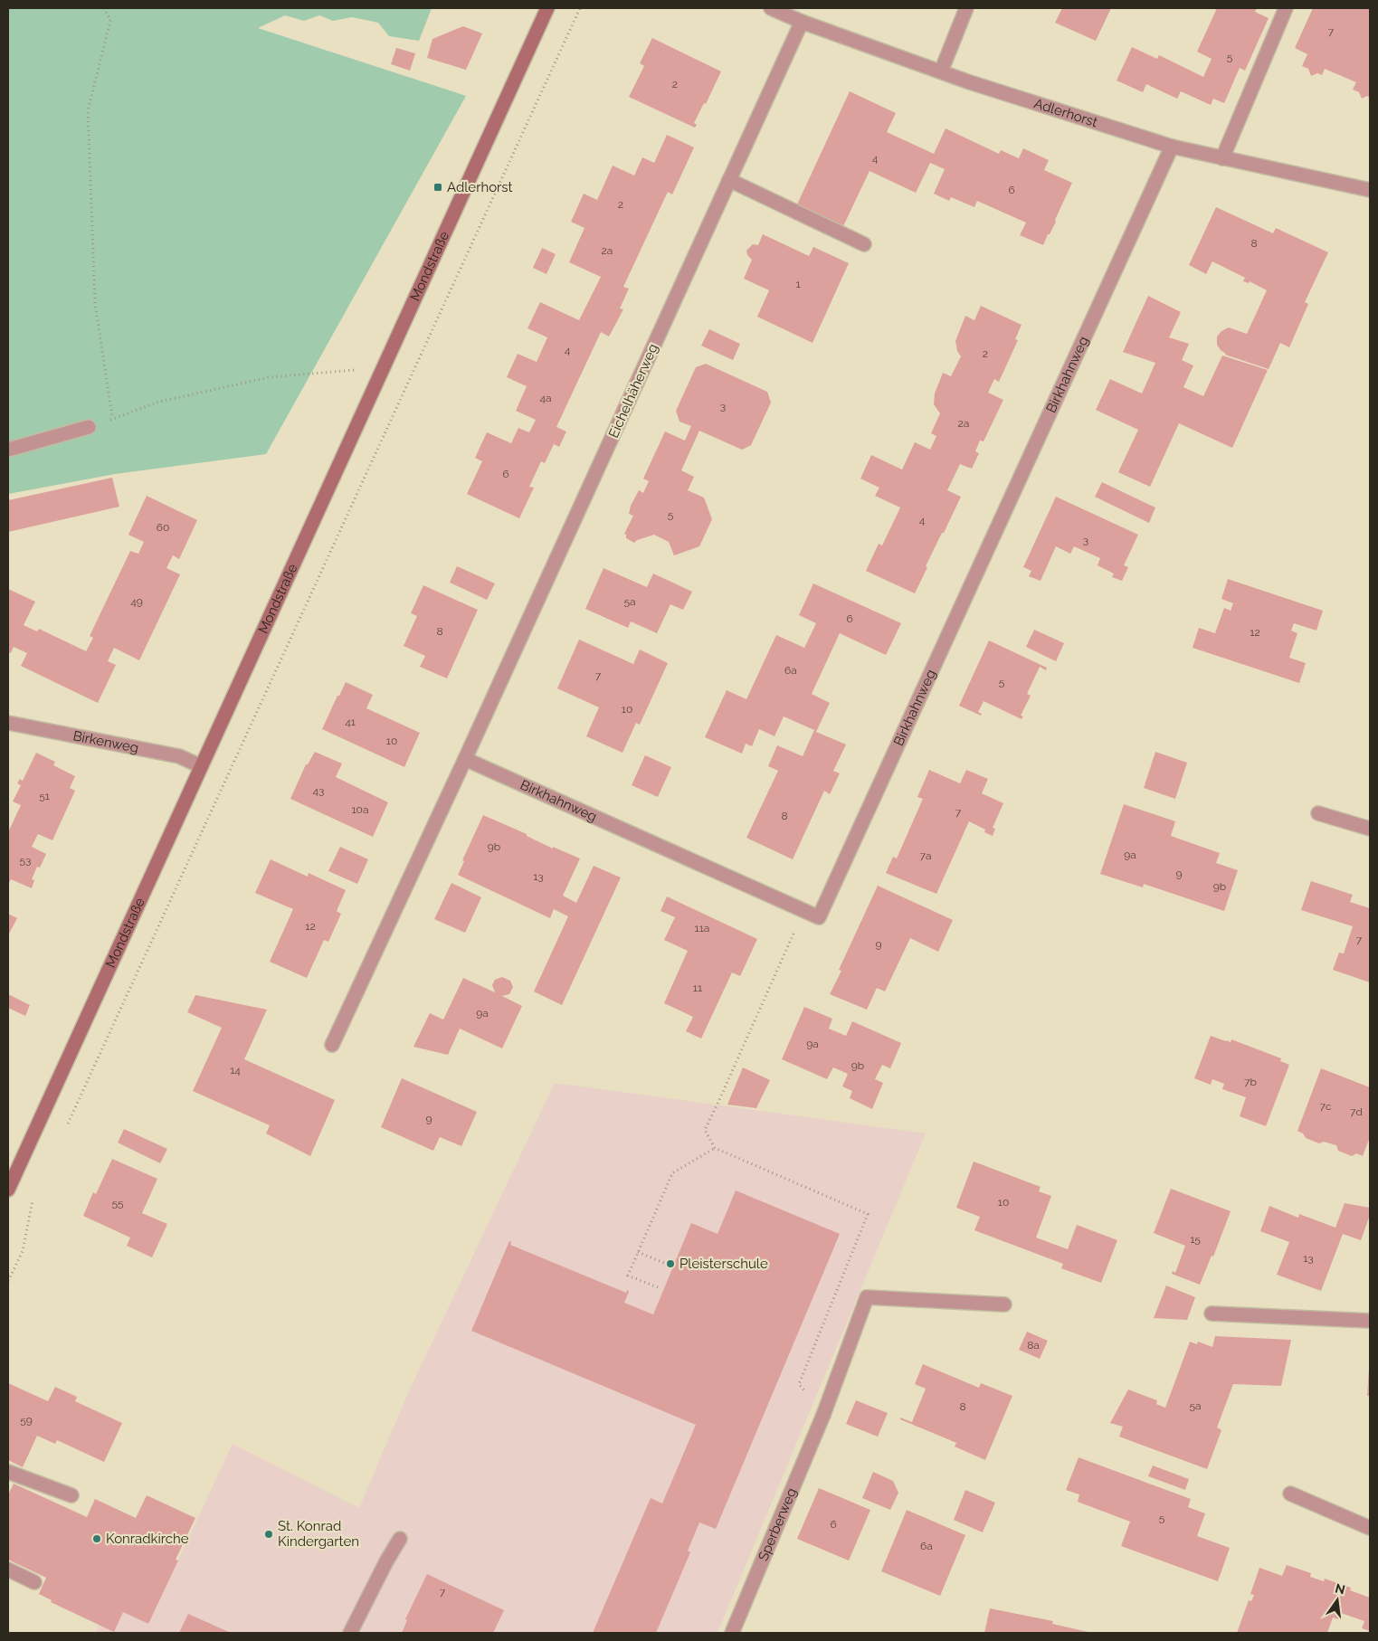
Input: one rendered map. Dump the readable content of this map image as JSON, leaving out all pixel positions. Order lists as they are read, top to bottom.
{
  "streets": {
    "street": [
      "Adlerhorst",
      "Mondstraße",
      "Birkhahnweg",
      "Eichelhäherweg",
      "Birkenweg",
      "Sperberweg"
    ]
  },
  "crossings": [
    ["Adlerhorst", "Birkhahnweg"],
    ["Adlerhorst", "Eichelhäherweg"],
    ["Mondstraße", "Birkenweg"],
    ["Birkhahnweg", "Eichelhäherweg"]
  ],
  "places": {
    "transit": ["Adlerhorst"],
    "other": ["Pleisterschule", "St. Konrad Kindergarten", "Konradkirche"]
  },
  "house_numbers": [
    "7",
    "5",
    "2",
    "4",
    "6",
    "2",
    "8",
    "2a",
    "1",
    "4",
    "2",
    "4a",
    "3",
    "2a",
    "6",
    "5",
    "4",
    "60",
    "3",
    "49",
    "5a",
    "6",
    "8",
    "12",
    "6a",
    "7",
    "5",
    "10",
    "41",
    "10",
    "43",
    "51",
    "10a",
    "7",
    "8",
    "9b",
    "9a",
    "7a",
    "53",
    "9",
    "13",
    "9b",
    "12",
    "11a",
    "7",
    "9",
    "11",
    "9a",
    "9a",
    "9b",
    "14",
    "7b",
    "7c",
    "7d",
    "9",
    "10",
    "55",
    "15",
    "13",
    "8a",
    "5a",
    "8",
    "59",
    "5",
    "6",
    "6a",
    "7"
  ],
  "north": "top"
}
